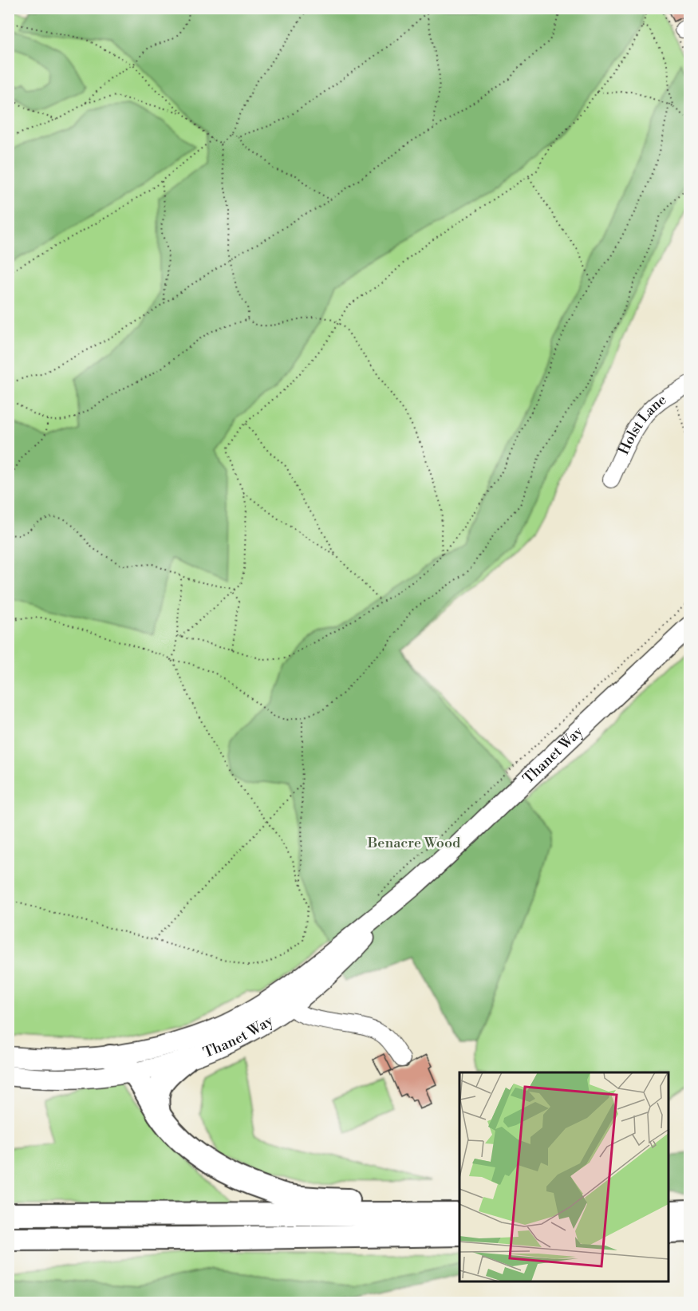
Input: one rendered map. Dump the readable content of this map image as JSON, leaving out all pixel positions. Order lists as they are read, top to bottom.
{
  "streets": {
    "main road": ["Thanet Way"],
    "street": ["Holst Lane"]
  },
  "parks": ["Benacre Wood"]
}
